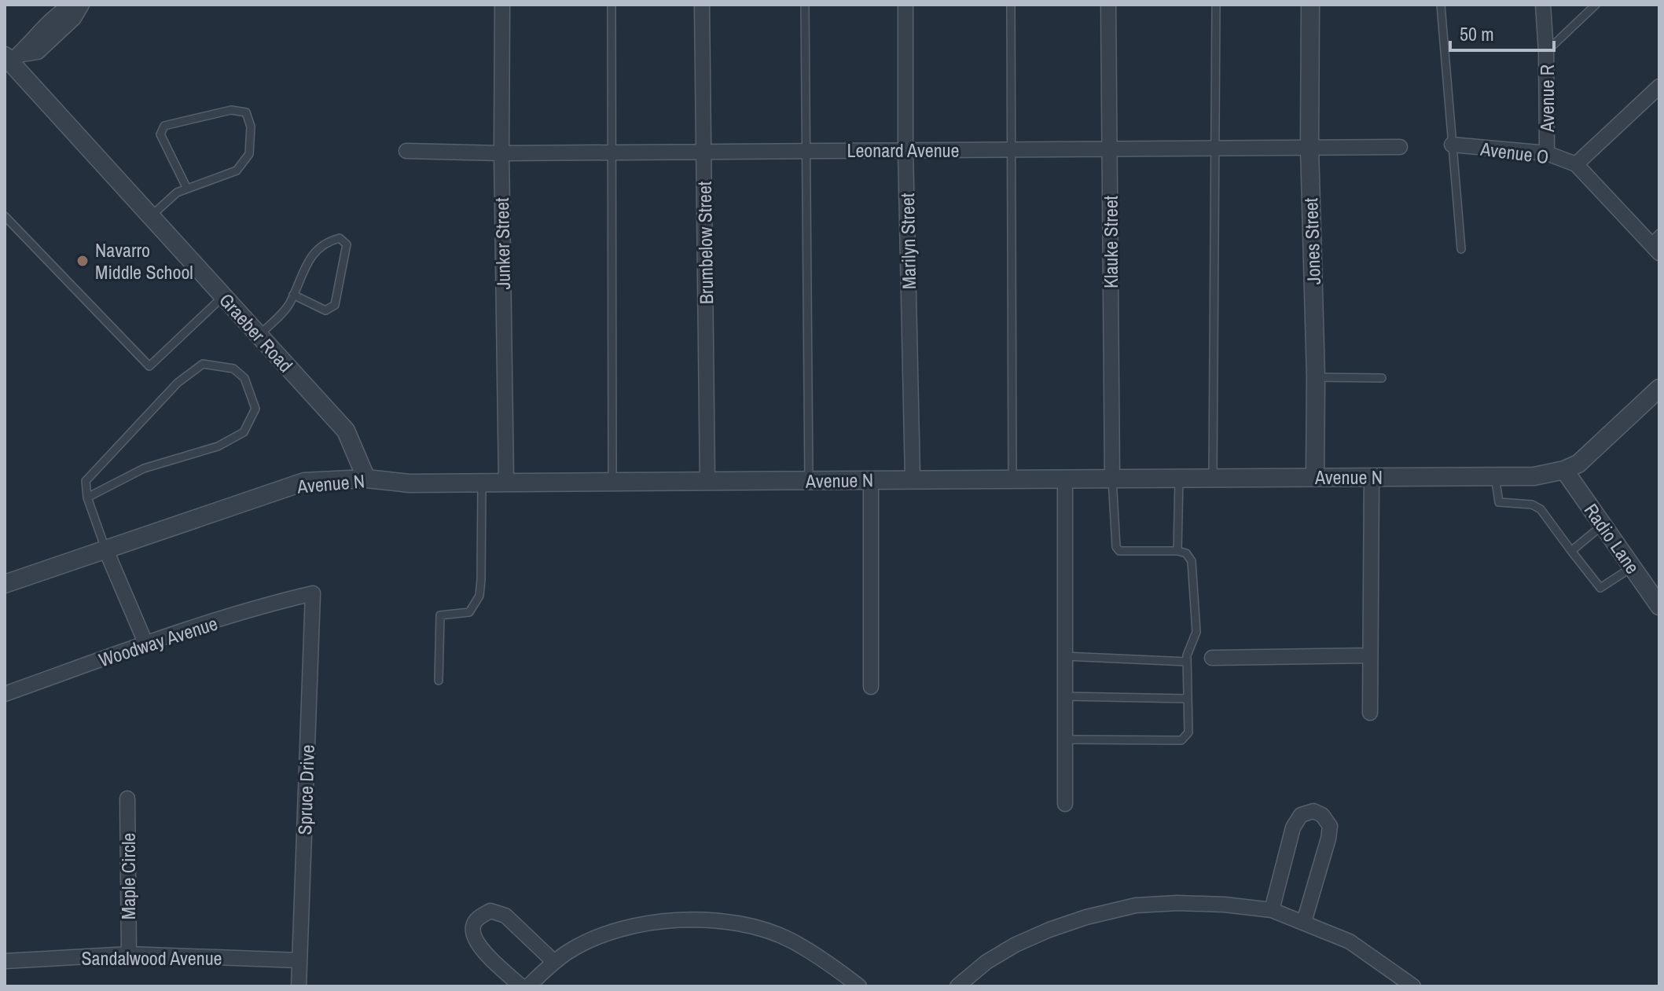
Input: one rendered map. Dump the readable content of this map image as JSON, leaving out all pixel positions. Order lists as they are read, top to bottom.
{
  "streets": {
    "street": [
      "Avenue R",
      "Leonard Avenue",
      "Avenue O",
      "Marilyn Street",
      "Jones Street",
      "Klauke Street",
      "Brumbelow Street",
      "Junker Street",
      "Graeber Road",
      "Avenue N",
      "Radio Lane",
      "Woodway Avenue",
      "Spruce Drive",
      "Maple Circle",
      "Sandalwood Avenue"
    ]
  },
  "crossings": [
    ["Avenue R", "Avenue O"],
    ["Leonard Avenue", "Marilyn Street"],
    ["Leonard Avenue", "Jones Street"],
    ["Leonard Avenue", "Klauke Street"],
    ["Leonard Avenue", "Brumbelow Street"],
    ["Leonard Avenue", "Junker Street"],
    ["Marilyn Street", "Avenue N"],
    ["Jones Street", "Avenue N"],
    ["Klauke Street", "Avenue N"],
    ["Brumbelow Street", "Avenue N"],
    ["Junker Street", "Avenue N"],
    ["Graeber Road", "Avenue N"],
    ["Avenue N", "Radio Lane"],
    ["Woodway Avenue", "Spruce Drive"],
    ["Spruce Drive", "Sandalwood Avenue"],
    ["Maple Circle", "Sandalwood Avenue"]
  ],
  "places": ["Navarro Middle School"],
  "scale_bar": "50 m"
}
